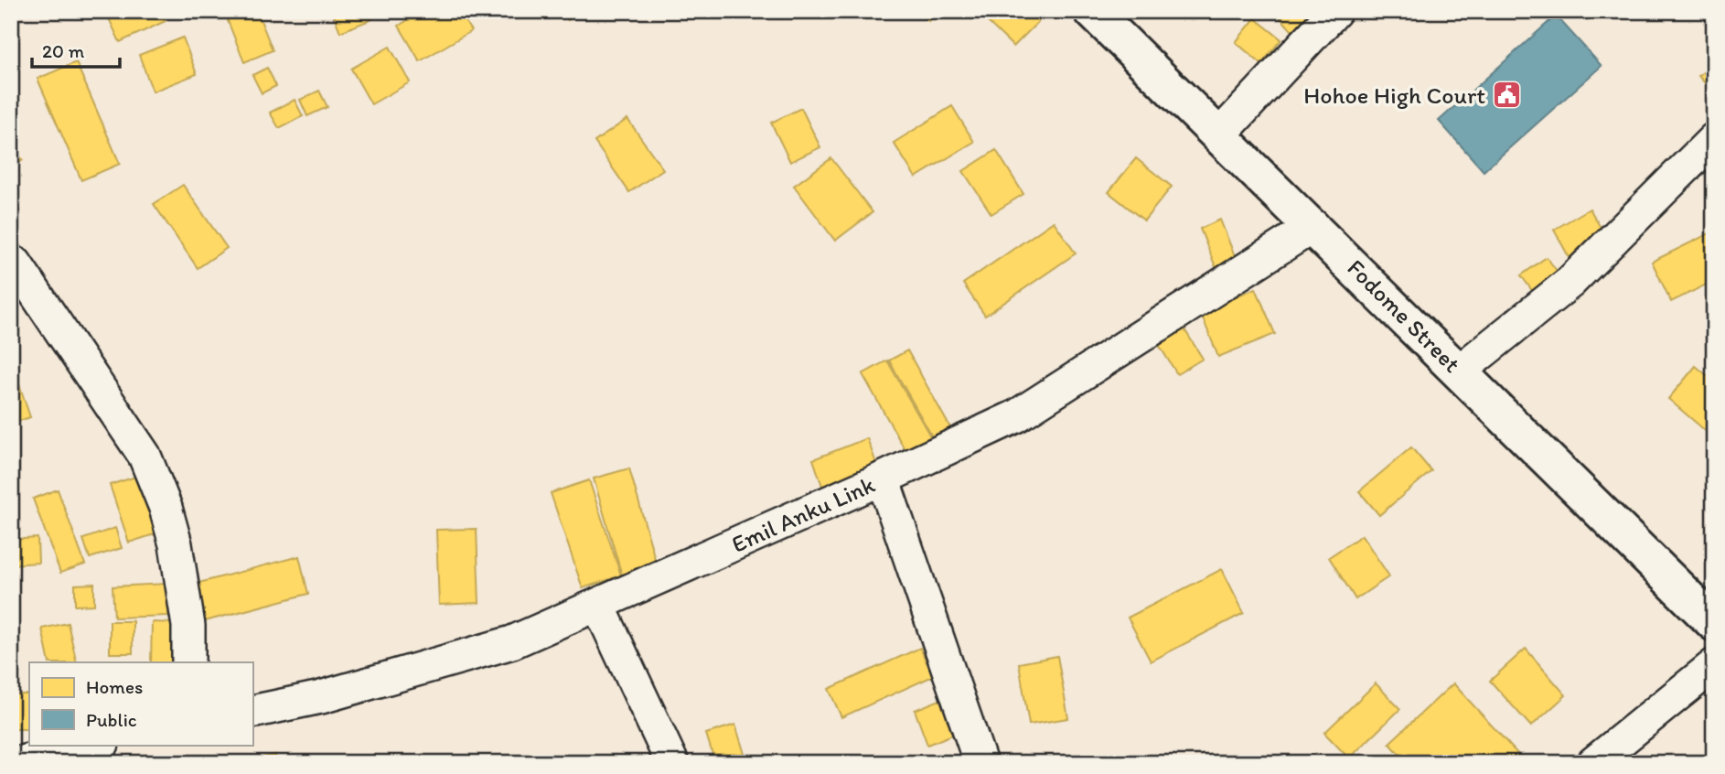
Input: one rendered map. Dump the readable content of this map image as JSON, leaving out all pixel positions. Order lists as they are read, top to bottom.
{
  "streets": {
    "street": ["Fodome Street", "Emil Anku Link"]
  },
  "crossings": [
    ["Fodome Street", "Emil Anku Link"]
  ],
  "places": {
    "public building": ["Hohoe High Court"]
  },
  "legend": ["Homes", "Public"],
  "scale_bar": "20 m"
}
